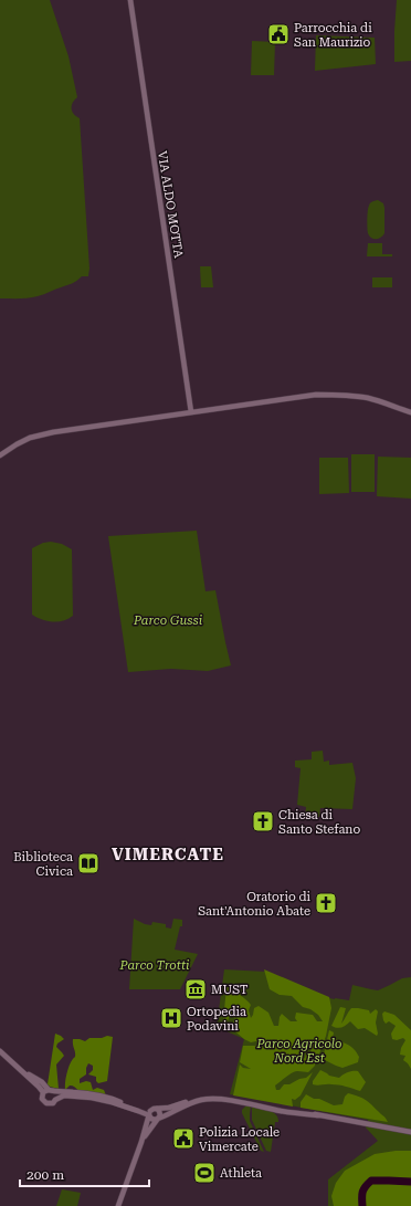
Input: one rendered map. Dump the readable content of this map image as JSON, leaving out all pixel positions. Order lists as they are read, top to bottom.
{
  "streets": {
    "street": ["VIA ALDO MOTTA"]
  },
  "districts": ["VIMERCATE"],
  "parks": ["Parco Gussi", "Parco Trotti", "Parco Agricolo Nord Est"],
  "places": {
    "public building": ["Parrocchia di San Maurizio", "Polizia Locale Vimercate"],
    "church": ["Chiesa di Santo Stefano", "Oratorio di Sant'Antonio Abate"],
    "library": ["Biblioteca Civica"],
    "museum": ["MUST"],
    "hospital": ["Ortopedia Podavini"],
    "sports": ["Athleta"]
  },
  "scale_bar": "200 m"
}
